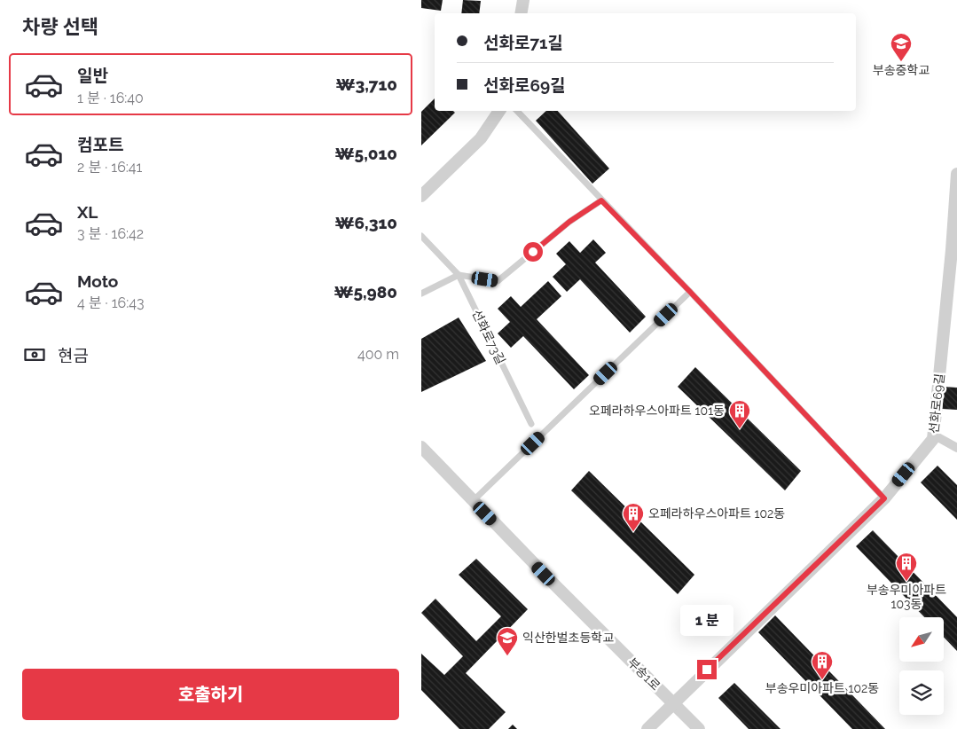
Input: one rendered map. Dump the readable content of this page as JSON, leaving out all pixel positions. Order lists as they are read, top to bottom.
{
  "streets": {
    "street": ["선화로69길", "부송1로"],
    "lane": ["선화로73길"]
  },
  "crossings": [
    ["선화로69길", "부송1로"]
  ],
  "places": {
    "school or university": ["부송중학교", "익산한벌초등학교"],
    "building": [
      "오페라하우스아파트 101동",
      "오페라하우스아파트 102동",
      "부송우미아파트 103동",
      "부송우미아파트 102동"
    ]
  },
  "north": "bottom left",
  "page": {
    "heading": "차량 선택",
    "banner": ["선화로71길", "선화로69길"],
    "list": [
      {
        "name": "일반",
        "note": "1 분 · 16:40",
        "value": "₩3,710"
      },
      {
        "name": "컴포트",
        "note": "2 분 · 16:41",
        "value": "₩5,010"
      },
      {
        "name": "XL",
        "note": "3 분 · 16:42",
        "value": "₩6,310"
      },
      {
        "name": "Moto",
        "note": "4 분 · 16:43",
        "value": "₩5,980"
      }
    ],
    "pay": ["현금", "400 m"],
    "bubble": "1 분",
    "buttons": "호출하기"
  }
}
